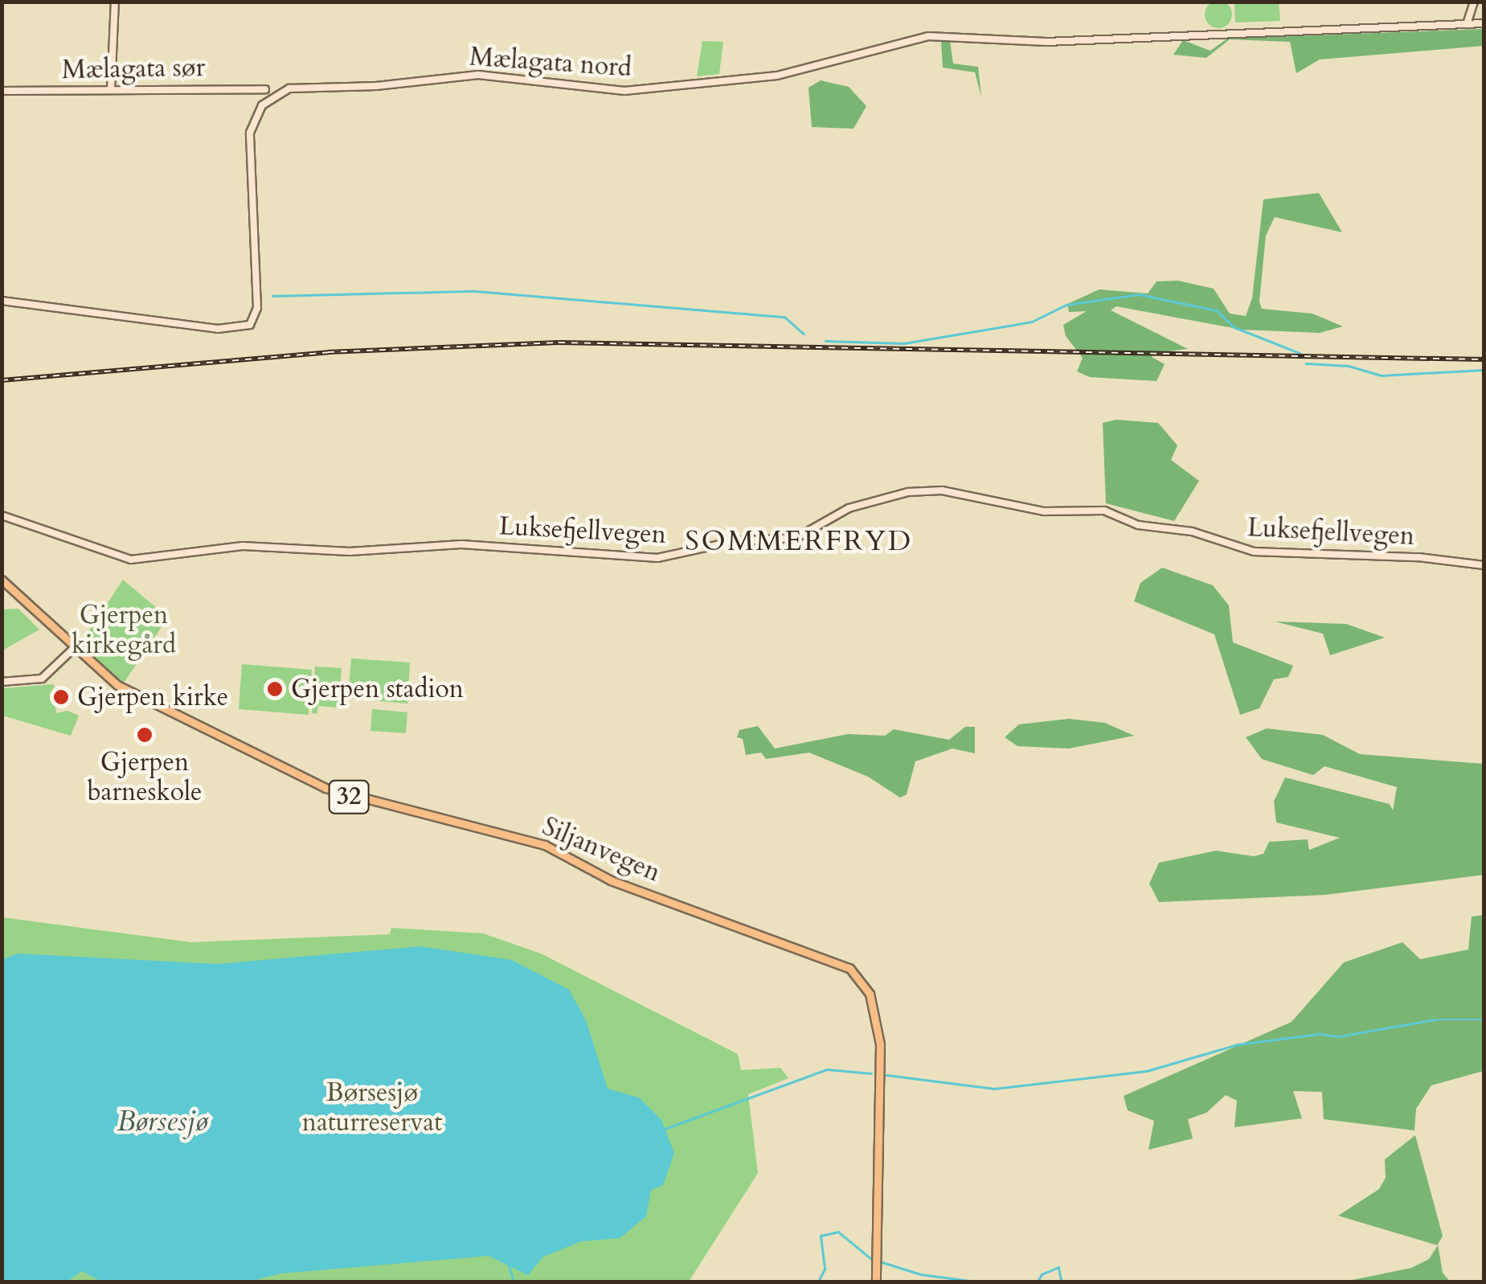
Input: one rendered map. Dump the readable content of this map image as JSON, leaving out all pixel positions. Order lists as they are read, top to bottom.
{
  "streets": {
    "main road": [
      "Mælagata nord",
      "Mælagata sør",
      "Luksefjellvegen",
      "32",
      "Siljanvegen"
    ]
  },
  "districts": ["SOMMERFRYD"],
  "water": ["Børsesjø"],
  "parks": ["Gjerpen kirkegård", "Børsesjø naturreservat"],
  "places": ["Gjerpen stadion", "Gjerpen kirke", "Gjerpen barneskole"]
}
